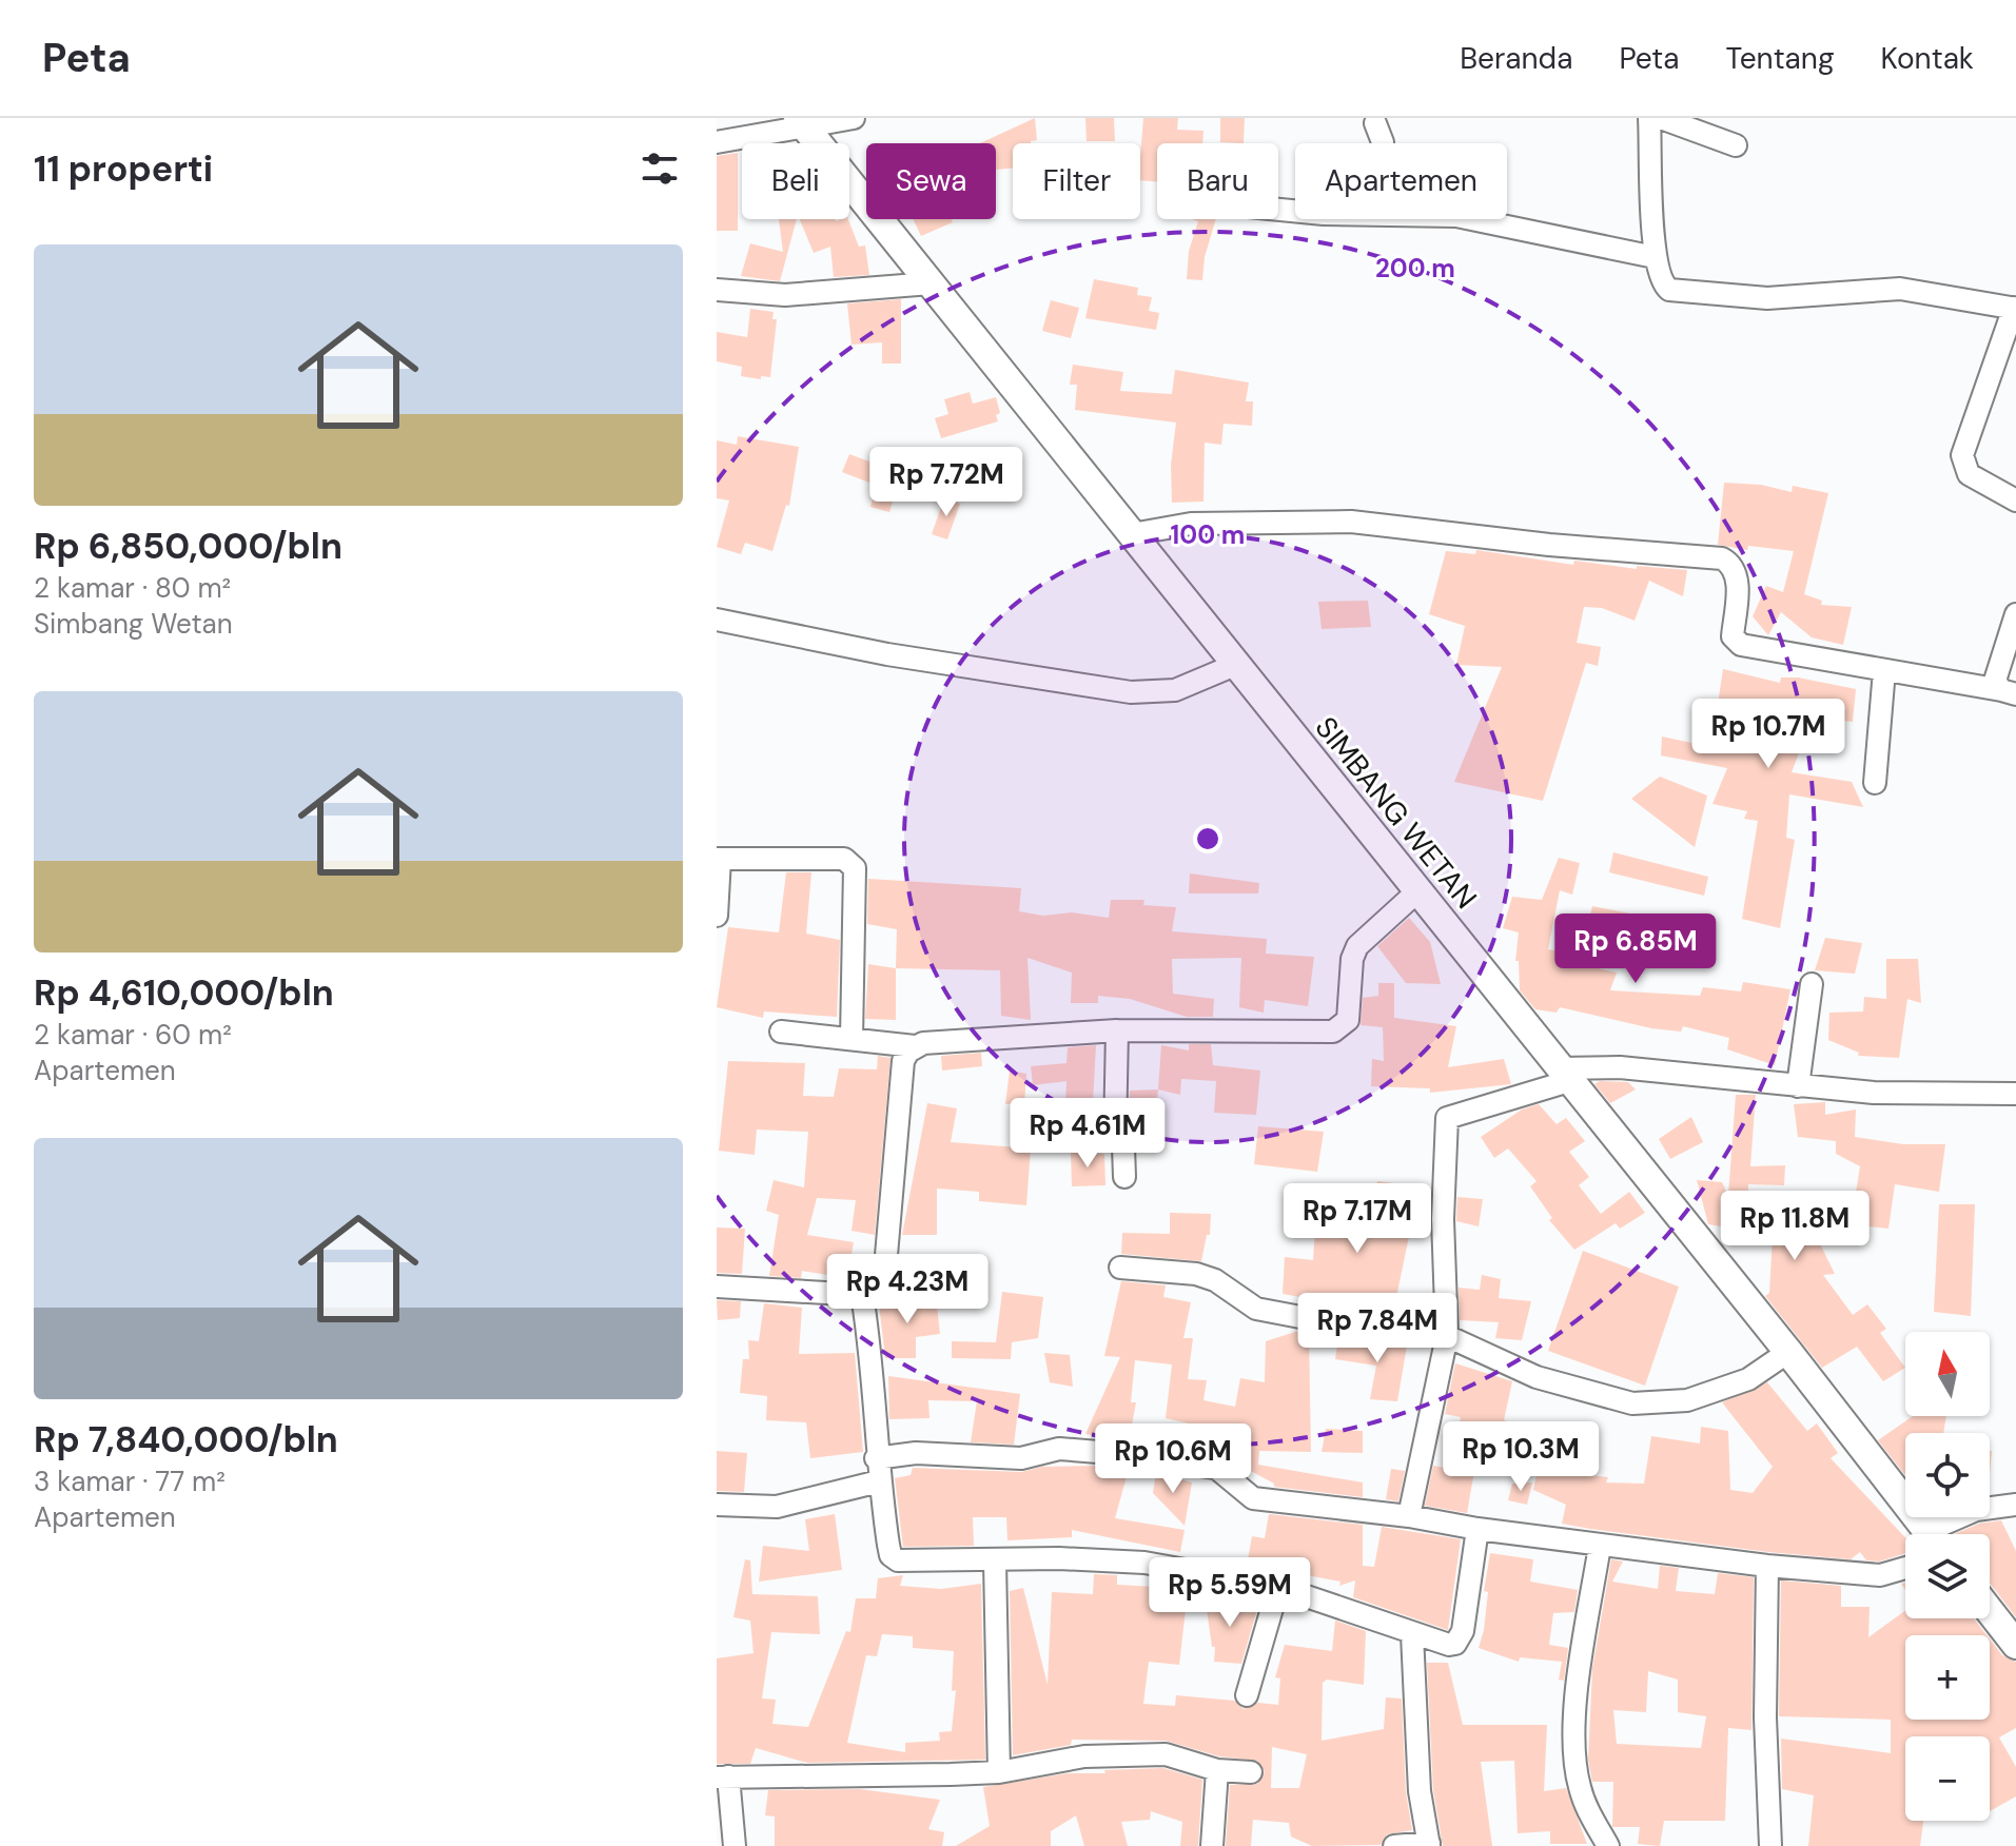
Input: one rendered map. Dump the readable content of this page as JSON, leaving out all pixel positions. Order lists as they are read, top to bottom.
{
  "streets": {
    "street": ["SIMBANG WETAN"]
  },
  "north": "top",
  "page": {
    "header": "Peta",
    "nav": [
      "Beranda",
      "Peta",
      "Tentang",
      "Kontak"
    ],
    "heading": "11 properti",
    "chip": [
      "Beli",
      "Sewa",
      "Filter",
      "Baru",
      "Apartemen"
    ],
    "list": [
      {
        "name": "Rp 6,850,000/bln",
        "note": "2 kamar · 80 m² · Simbang Wetan"
      },
      {
        "name": "Rp 4,610,000/bln",
        "note": "2 kamar · 60 m² · Apartemen"
      },
      {
        "name": "Rp 7,840,000/bln",
        "note": "3 kamar · 77 m² · Apartemen"
      }
    ],
    "price": [
      "Rp 7.72M",
      "Rp 10.7M",
      "Rp 6.85M",
      "Rp 4.61M",
      "Rp 7.17M",
      "Rp 11.8M",
      "Rp 4.23M",
      "Rp 7.84M",
      "Rp 10.3M",
      "Rp 10.6M",
      "Rp 5.59M"
    ],
    "map_buttons": ["+", "−"]
  },
  "rings": ["200 m", "100 m"]
}
